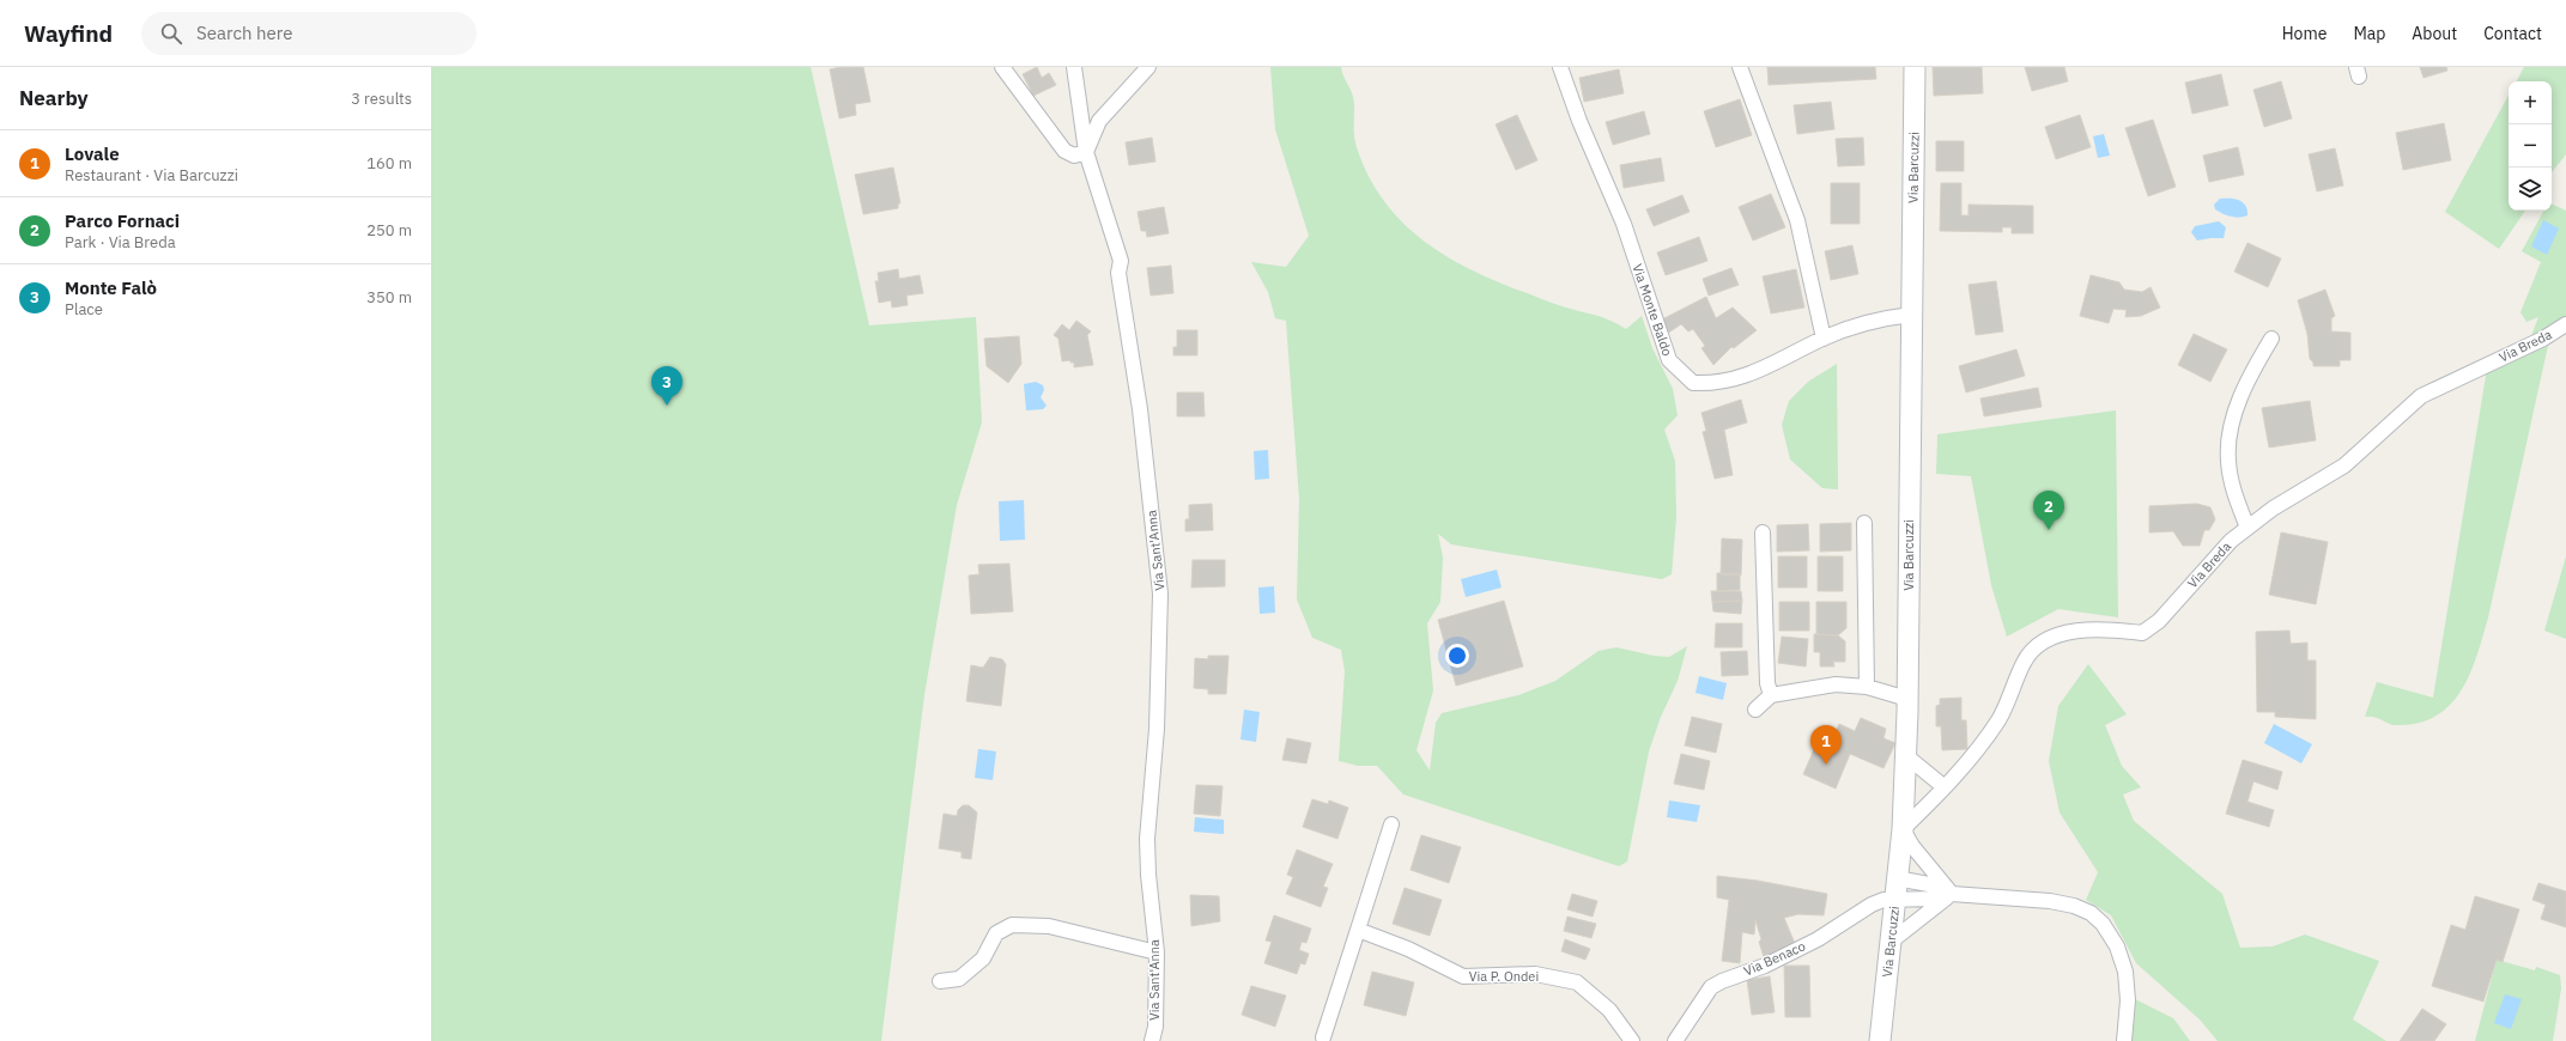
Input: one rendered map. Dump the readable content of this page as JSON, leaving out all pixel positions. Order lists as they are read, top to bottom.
{
  "streets": {
    "street": [
      "Via Barcuzzi",
      "Via Monte Baldo",
      "Via Breda",
      "Via Sant'Anna",
      "Via Benaco",
      "Via P. Ondei"
    ]
  },
  "crossings": [
    ["Via Barcuzzi", "Via Monte Baldo"],
    ["Via Barcuzzi", "Via Breda"],
    ["Via Barcuzzi", "Via Benaco"]
  ],
  "page": {
    "header": "Wayfind",
    "search": "Search here",
    "nav": [
      "Home",
      "Map",
      "About",
      "Contact"
    ],
    "heading": ["Nearby", "3 results"],
    "map_buttons": ["+", "−"],
    "list": [
      {
        "mark": "1",
        "name": "Lovale",
        "note": "Restaurant · Via Barcuzzi",
        "value": "160 m"
      },
      {
        "mark": "2",
        "name": "Parco Fornaci",
        "note": "Park · Via Breda",
        "value": "250 m"
      },
      {
        "mark": "3",
        "name": "Monte Falò",
        "note": "Place",
        "value": "350 m"
      }
    ],
    "pins": ["3", "2", "1"]
  }
}
